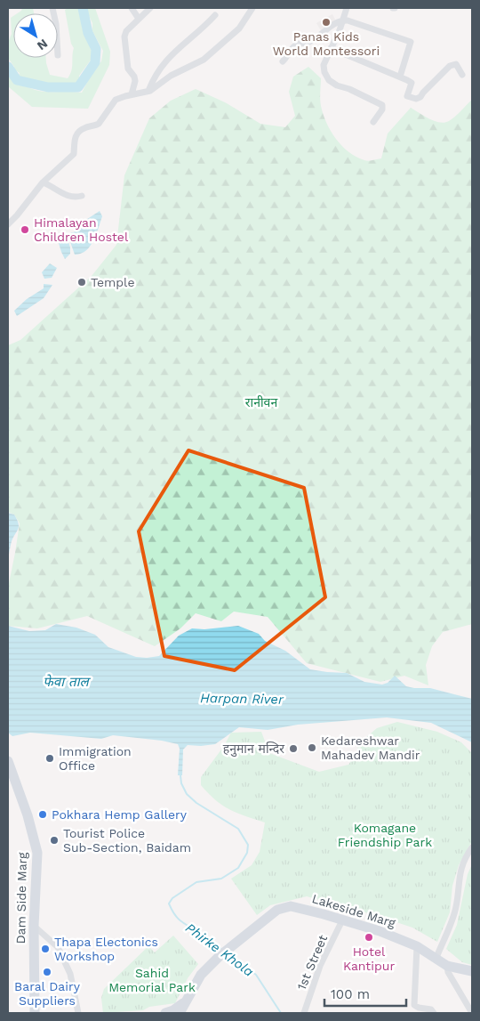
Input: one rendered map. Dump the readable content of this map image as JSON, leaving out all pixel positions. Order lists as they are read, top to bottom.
{
  "streets": {
    "main road": ["Dam Side Marg", "Lakeside Marg"],
    "street": ["1st Street"]
  },
  "crossings": [
    ["Lakeside Marg", "1st Street"]
  ],
  "water": ["फेवा ताल", "Harpan River", "Phirke Khola"],
  "parks": ["रानीवन", "Komagane Friendship Park", "Sahid Memorial Park"],
  "places": [
    "Panas Kids World Montessori",
    "Himalayan Children Hostel",
    "Temple",
    "Kedareshwar Mahadev Mandir",
    "हनुमान मन्दिर",
    "Immigration Office",
    "Pokhara Hemp Gallery",
    "Tourist Police Sub-Section, Baidam",
    "Hotel Kantipur",
    "Thapa Electonics Workshop",
    "Baral Dairy Suppliers"
  ],
  "scale_bar": "100 m",
  "north": "bottom right"
}
